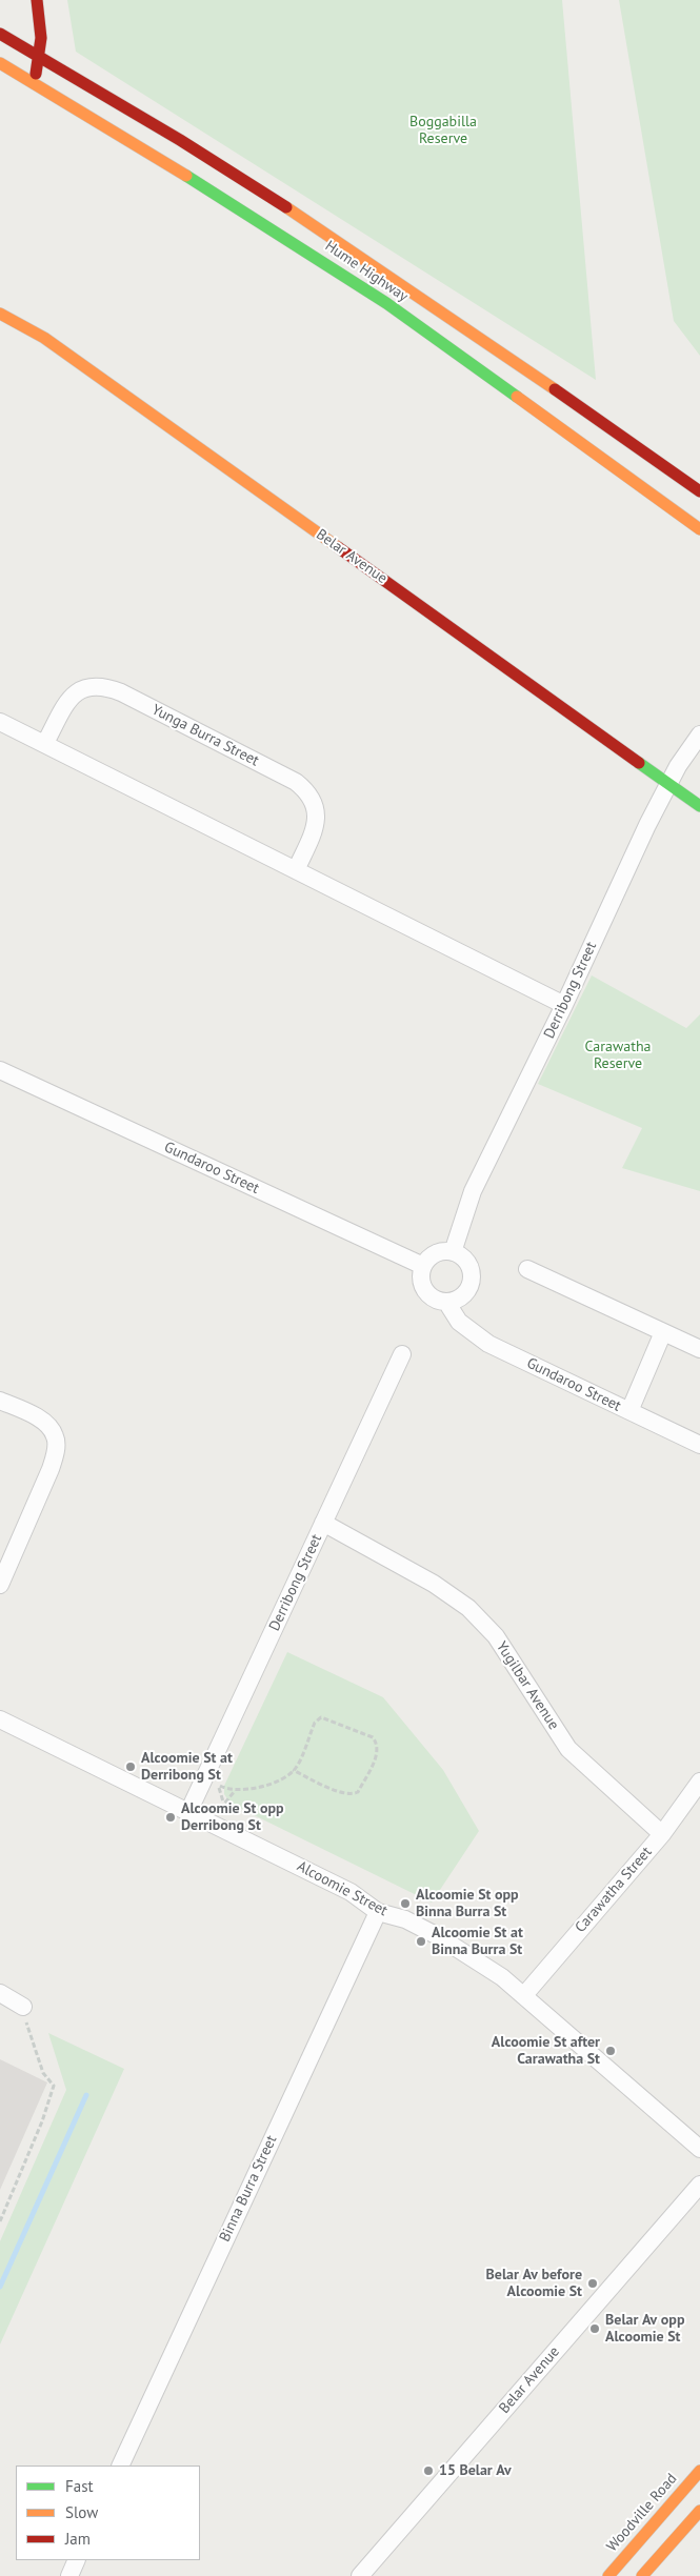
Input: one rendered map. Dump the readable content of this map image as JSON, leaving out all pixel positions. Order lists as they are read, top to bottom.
{
  "streets": {
    "main road": ["Hume Highway", "Belar Avenue", "Woodville Road"],
    "street": [
      "Yunga Burra Street",
      "Derribong Street",
      "Gundaroo Street",
      "Yugilbar Avenue",
      "Alcoomie Street",
      "Carawatha Street",
      "Binna Burra Street"
    ]
  },
  "crossings": [
    ["Belar Avenue", "Derribong Street"],
    ["Derribong Street", "Gundaroo Street"],
    ["Derribong Street", "Yugilbar Avenue"],
    ["Derribong Street", "Alcoomie Street"],
    ["Yugilbar Avenue", "Carawatha Street"],
    ["Alcoomie Street", "Carawatha Street"],
    ["Alcoomie Street", "Binna Burra Street"]
  ],
  "parks": ["Boggabilla Reserve", "Carawatha Reserve"],
  "places": [
    "Alcoomie St at Derribong St",
    "Alcoomie St opp Derribong St",
    "Alcoomie St opp Binna Burra St",
    "Alcoomie St at Binna Burra St",
    "Alcoomie St after Carawatha St",
    "Belar Av before Alcoomie St",
    "Belar Av opp Alcoomie St",
    "15 Belar Av"
  ],
  "legend": ["Fast", "Slow", "Jam"]
}
